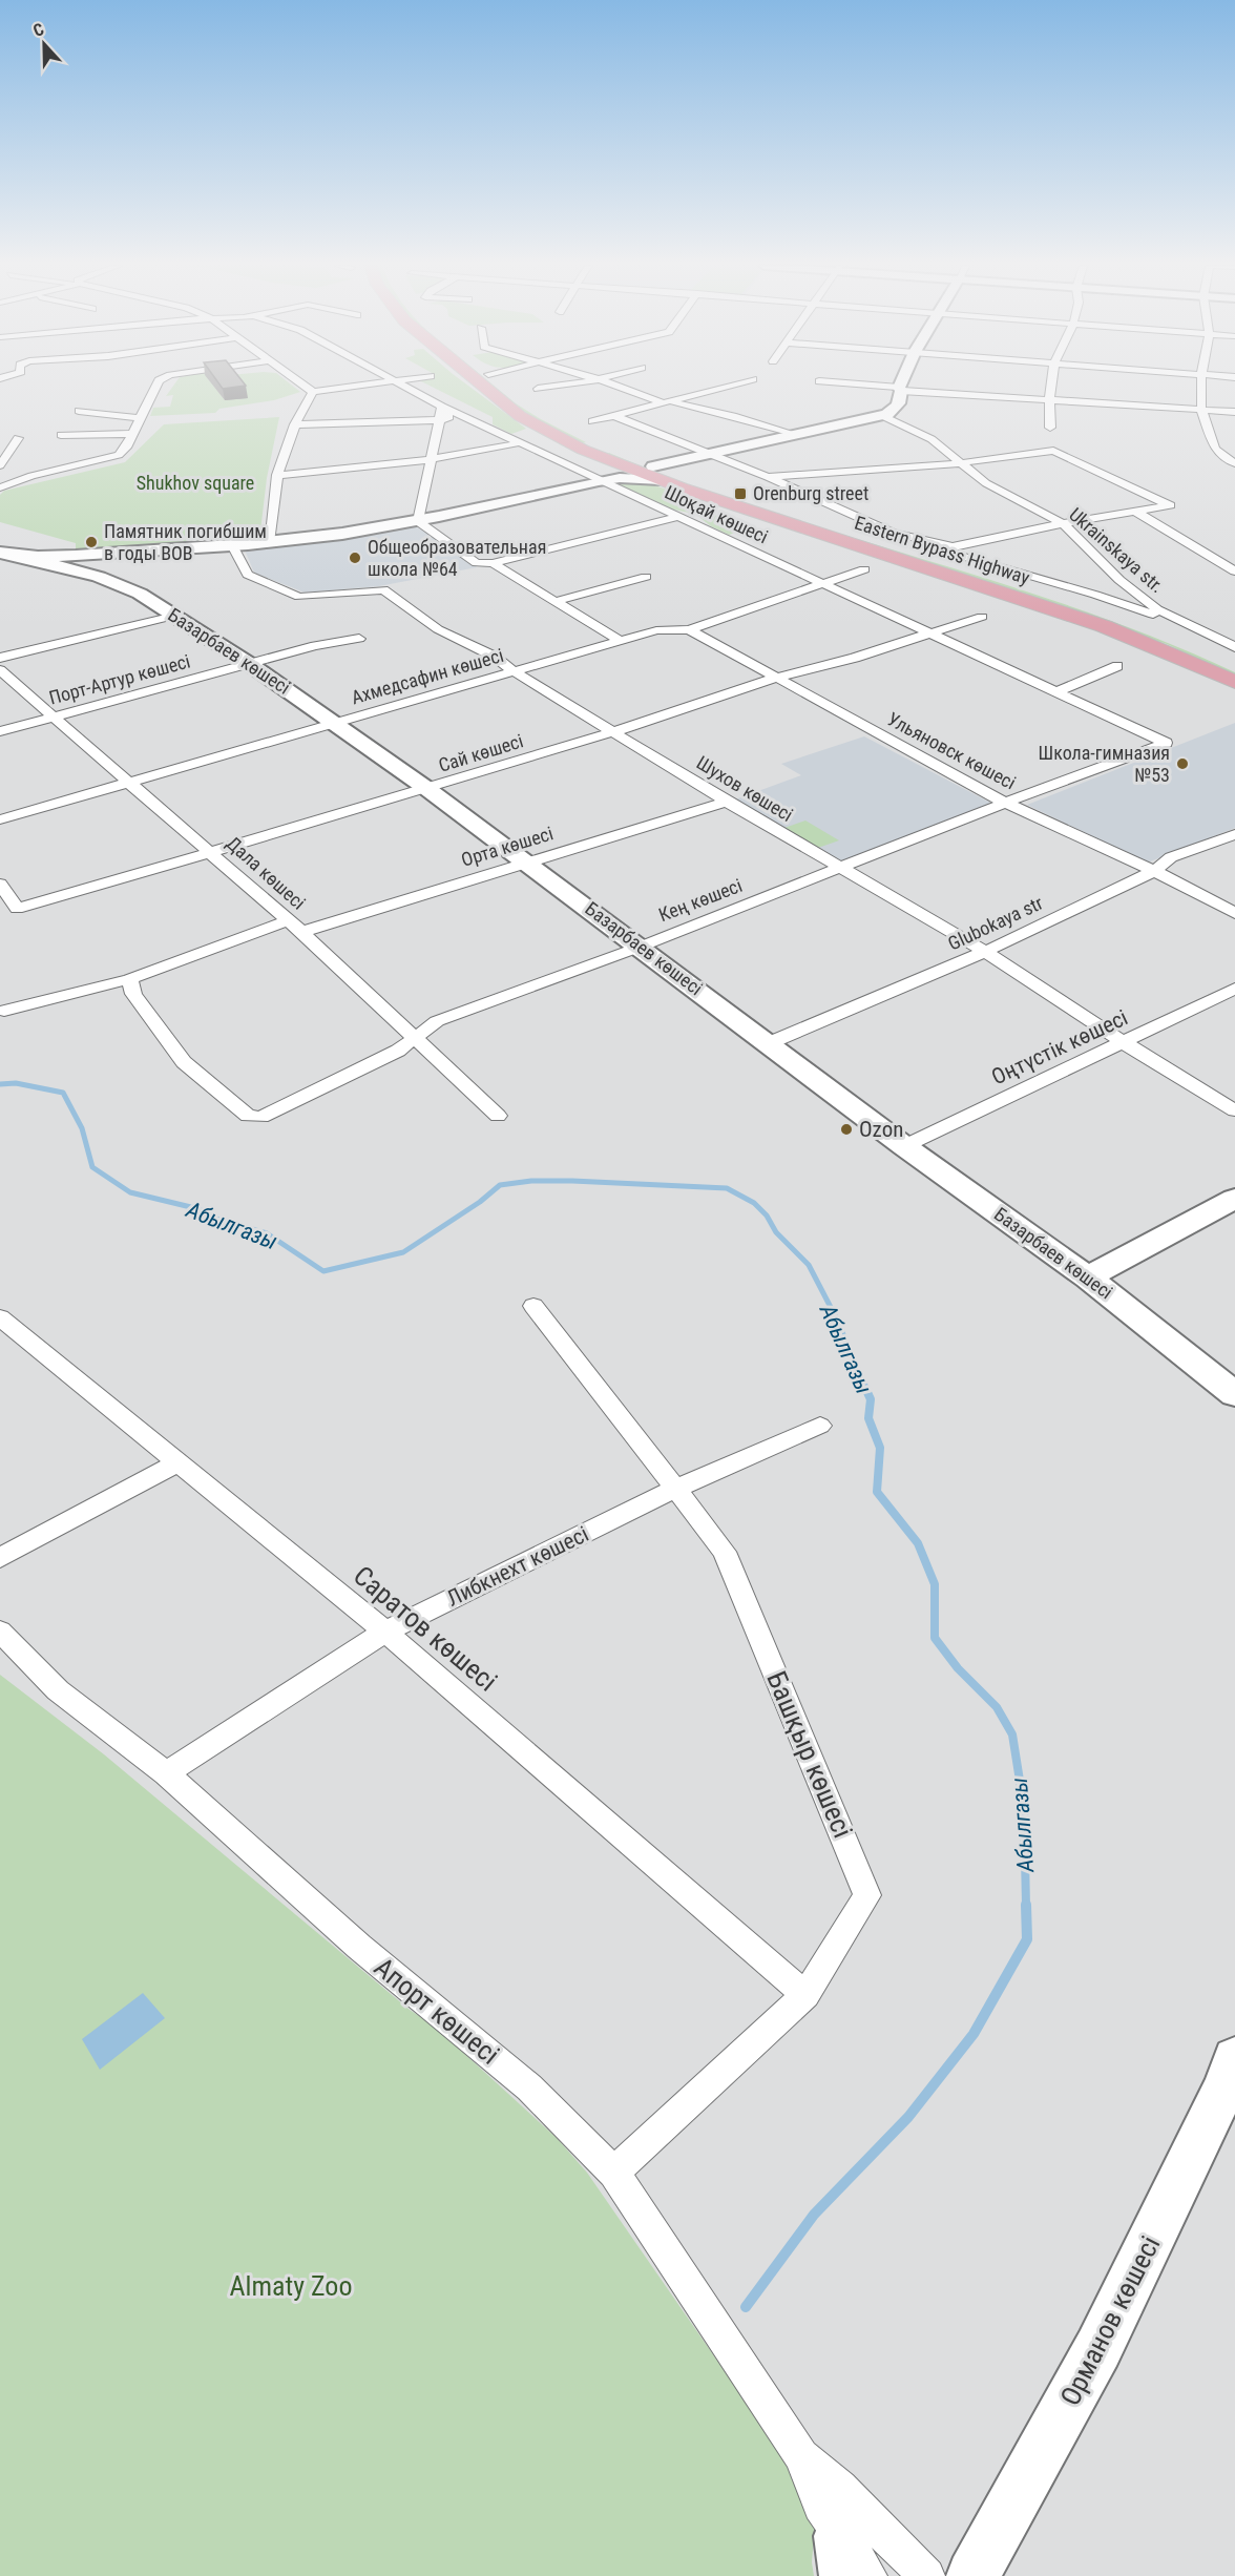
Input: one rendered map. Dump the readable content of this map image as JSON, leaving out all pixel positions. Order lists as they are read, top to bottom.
{
  "streets": {
    "main road": ["Eastern Bypass Highway"],
    "street": [
      "Шоқай көшесі",
      "Ukrainskaya str.",
      "Базарбаев көшесі",
      "Ахмедсафин көшесі",
      "Порт-Артур көшесі",
      "Ульяновск көшесі",
      "Сай көшесі",
      "Шухов көшесі",
      "Орта көшесі",
      "Дала көшесі",
      "Кең көшесі",
      "Glubokaya str",
      "Оңтүстік көшесі",
      "Либкнехт көшесі",
      "Саратов көшесі",
      "Башқыр көшесі",
      "Апорт көшесі",
      "Орманов көшесі"
    ]
  },
  "crossings": [
    ["Шоқай көшесі", "Ахмедсафин көшесі"],
    ["Шоқай көшесі", "Сай көшесі"],
    ["Шоқай көшесі", "Кең көшесі"],
    ["Базарбаев көшесі", "Ахмедсафин көшесі"],
    ["Базарбаев көшесі", "Порт-Артур көшесі"],
    ["Базарбаев көшесі", "Сай көшесі"],
    ["Базарбаев көшесі", "Орта көшесі"],
    ["Базарбаев көшесі", "Кең көшесі"],
    ["Базарбаев көшесі", "Glubokaya str"],
    ["Базарбаев көшесі", "Оңтүстік көшесі"],
    ["Ахмедсафин көшесі", "Ульяновск көшесі"],
    ["Ахмедсафин көшесі", "Шухов көшесі"],
    ["Ахмедсафин көшесі", "Дала көшесі"],
    ["Порт-Артур көшесі", "Дала көшесі"],
    ["Ульяновск көшесі", "Сай көшесі"],
    ["Ульяновск көшесі", "Кең көшесі"],
    ["Ульяновск көшесі", "Glubokaya str"],
    ["Сай көшесі", "Шухов көшесі"],
    ["Сай көшесі", "Дала көшесі"],
    ["Шухов көшесі", "Орта көшесі"],
    ["Шухов көшесі", "Кең көшесі"],
    ["Шухов көшесі", "Glubokaya str"],
    ["Шухов көшесі", "Оңтүстік көшесі"],
    ["Орта көшесі", "Дала көшесі"],
    ["Дала көшесі", "Кең көшесі"],
    ["Либкнехт көшесі", "Саратов көшесі"],
    ["Либкнехт көшесі", "Башқыр көшесі"],
    ["Либкнехт көшесі", "Апорт көшесі"],
    ["Саратов көшесі", "Башқыр көшесі"],
    ["Башқыр көшесі", "Апорт көшесі"]
  ],
  "water": ["Абылгазы"],
  "parks": ["Shukhov square", "Almaty Zoo"],
  "places": {
    "transit": ["Orenburg street"],
    "other": [
      "Памятник погибшим в годы ВОВ",
      "Общеобразовательная школа №64",
      "Школа-гимназия №53",
      "Ozon"
    ]
  },
  "north": "top"
}
